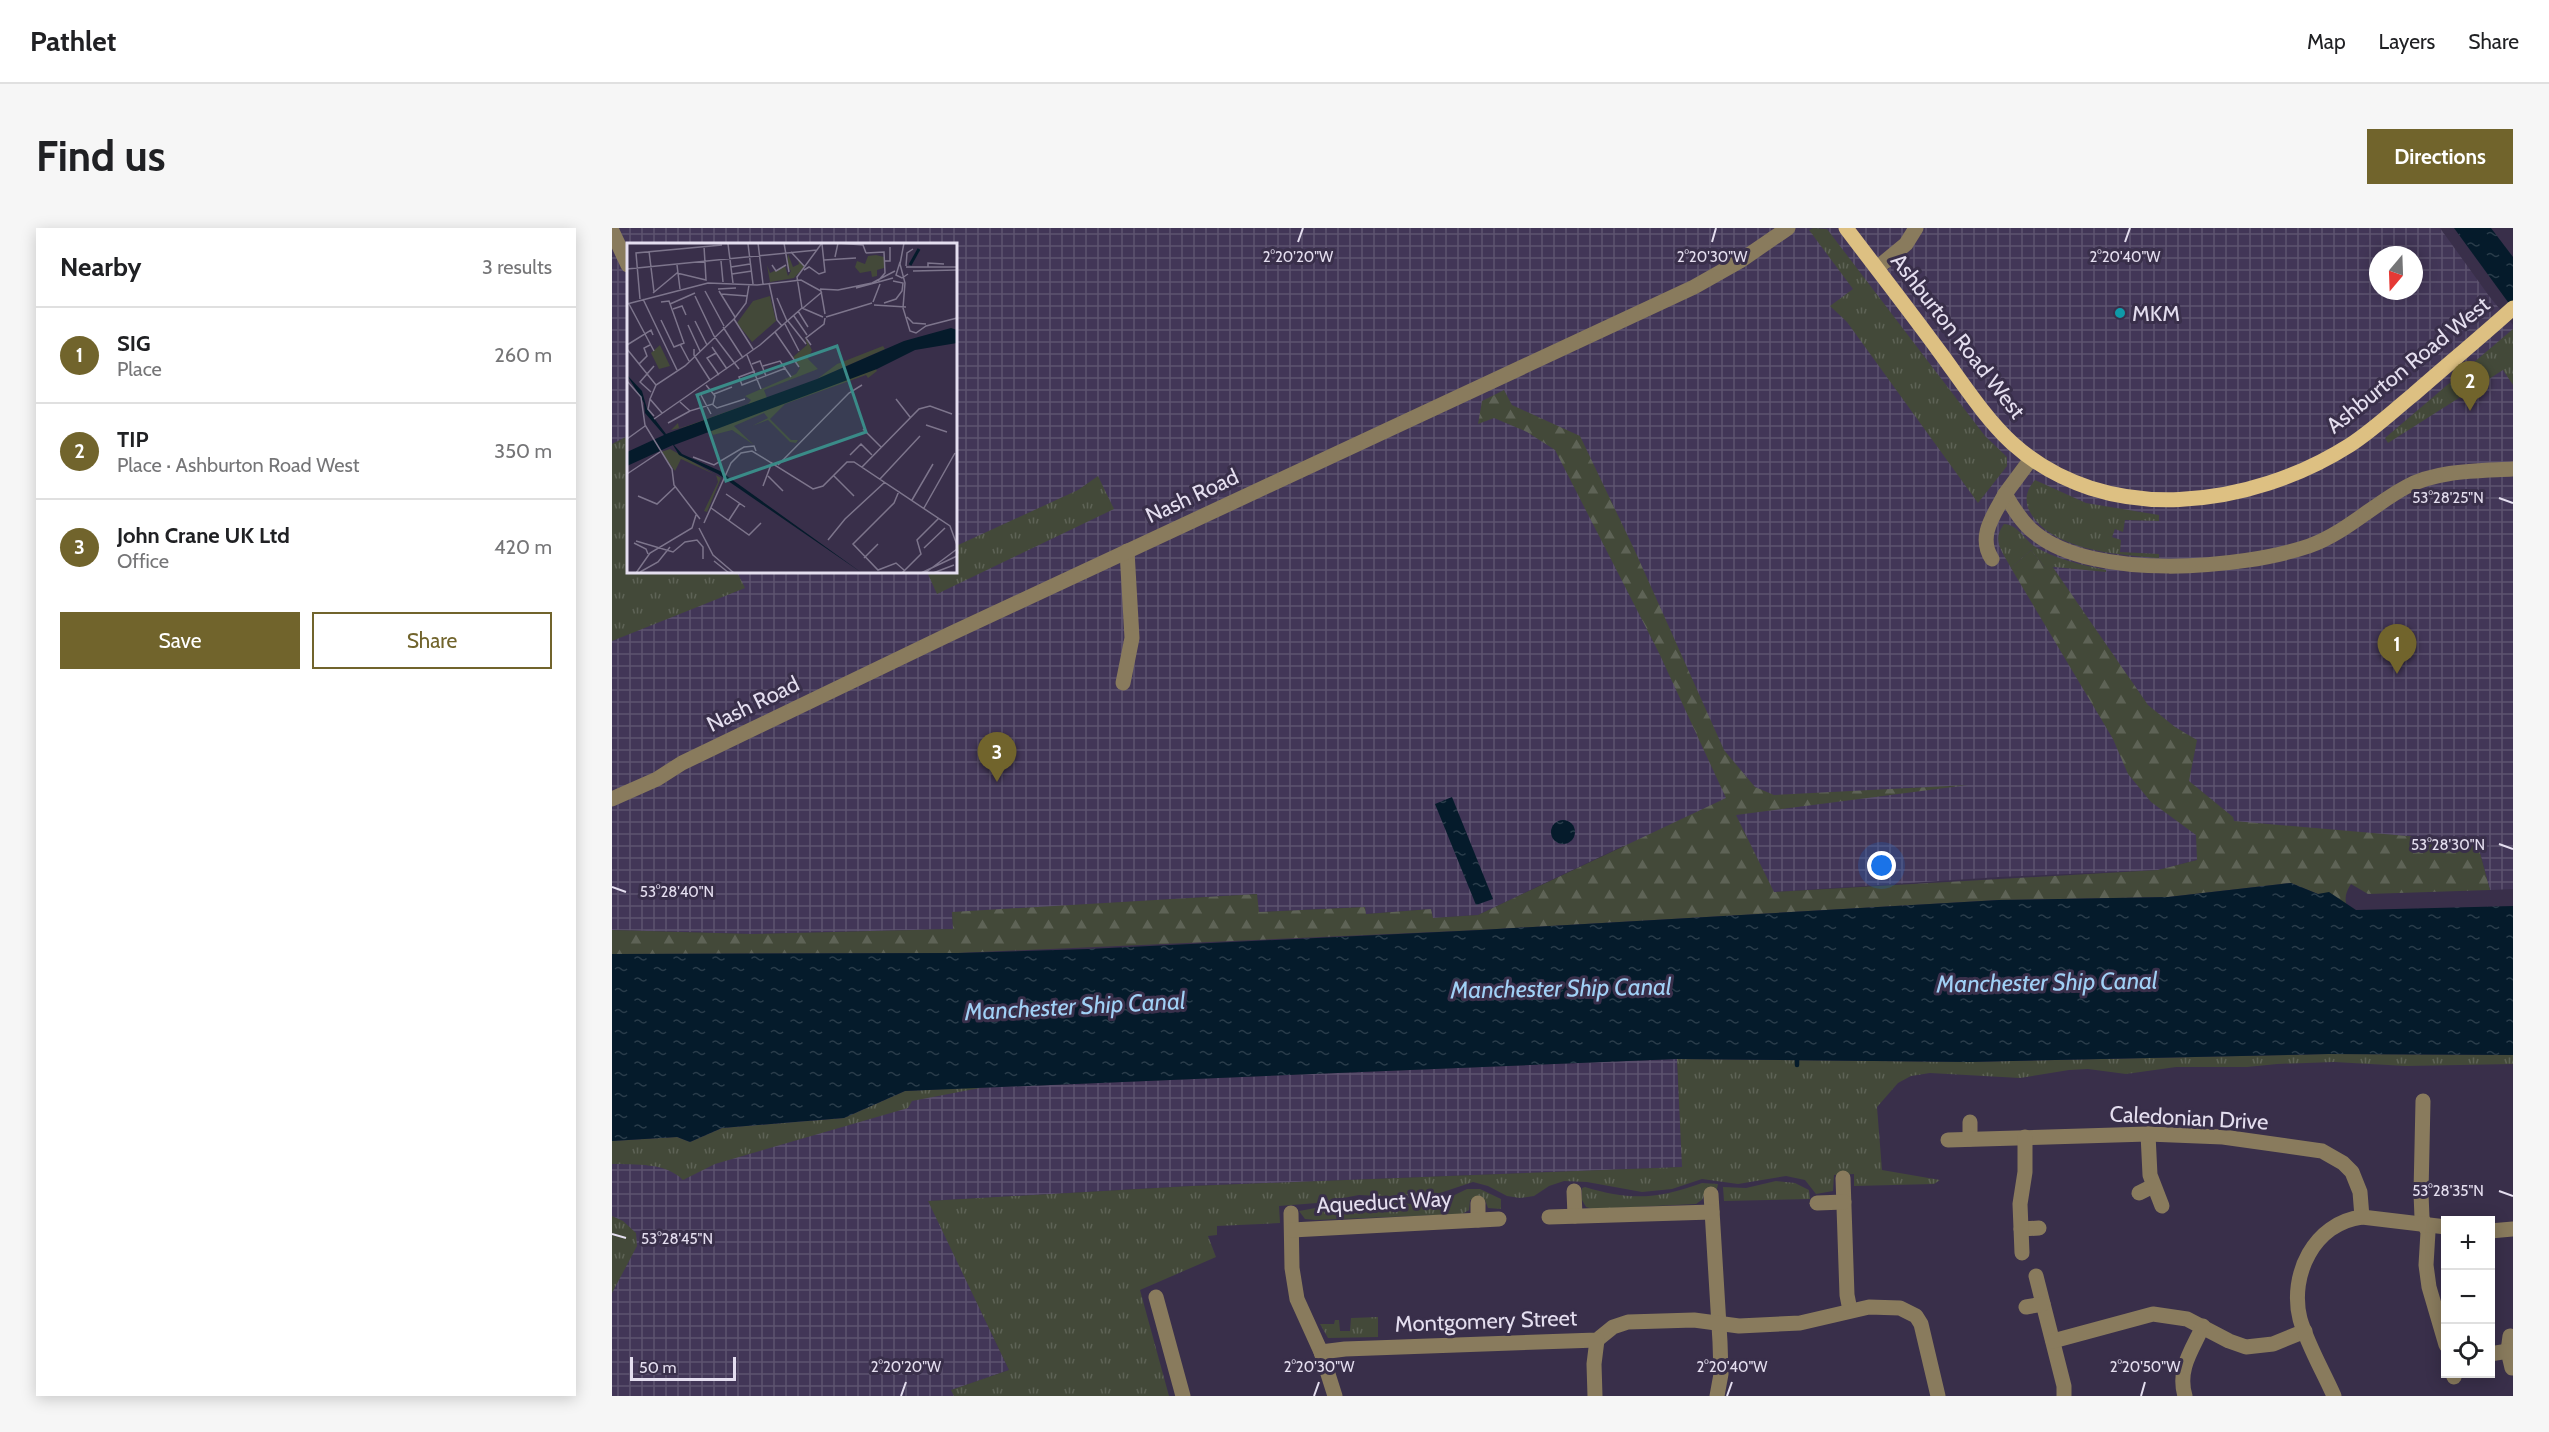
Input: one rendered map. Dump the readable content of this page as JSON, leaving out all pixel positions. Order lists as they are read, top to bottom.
{
  "streets": {
    "main road": ["Ashburton Road West"],
    "street": [
      "Nash Road",
      "Caledonian Drive",
      "Aqueduct Way",
      "Montgomery Street"
    ]
  },
  "crossings": [
    ["Aqueduct Way", "Montgomery Street"]
  ],
  "water": ["Manchester Ship Canal"],
  "places": ["MKM"],
  "scale_bar": "50 m",
  "north": "bottom",
  "page": {
    "header": "Pathlet",
    "nav": ["Map", "Layers", "Share"],
    "buttons": [
      "Directions",
      ["Save", "Share"]
    ],
    "title": "Find us",
    "heading": ["Nearby", "3 results"],
    "list": [
      {
        "mark": "1",
        "name": "SIG",
        "note": "Place",
        "value": "260 m"
      },
      {
        "mark": "2",
        "name": "TIP",
        "note": "Place · Ashburton Road West",
        "value": "350 m"
      },
      {
        "mark": "3",
        "name": "John Crane UK Ltd",
        "note": "Office",
        "value": "420 m"
      }
    ],
    "pins": ["2", "1", "3"],
    "map_buttons": ["+", "−"],
    "scale": "50 m"
  },
  "coordinates": [
    "2°20'20\"W",
    "2°20'30\"W",
    "2°20'40\"W",
    "53°28'25\"N",
    "53°28'30\"N",
    "53°28'40\"N",
    "53°28'35\"N",
    "53°28'45\"N",
    "2°20'50\"W"
  ]
}
